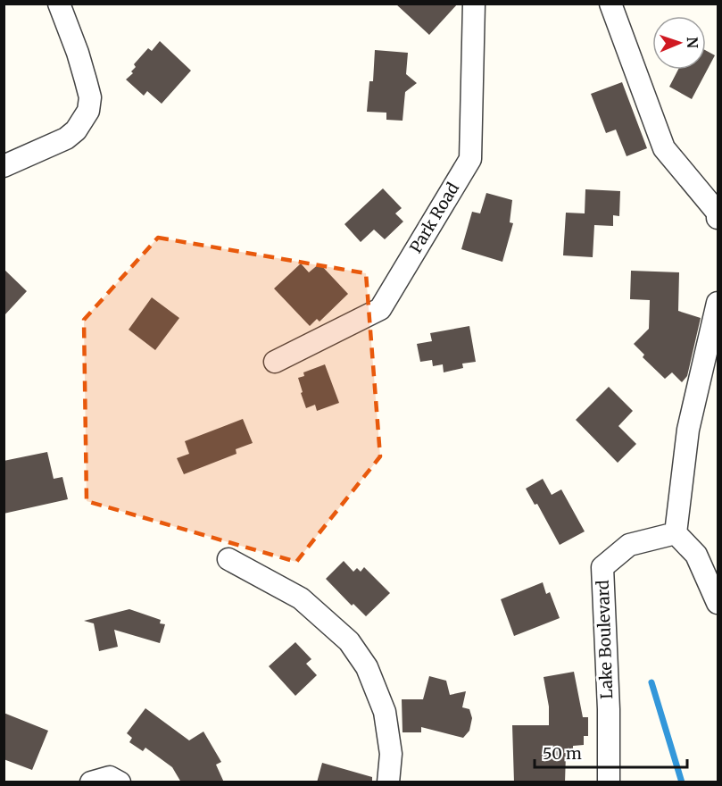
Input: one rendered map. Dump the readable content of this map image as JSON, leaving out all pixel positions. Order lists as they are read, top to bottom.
{
  "streets": {
    "street": ["Park Road", "Lake Boulevard"]
  },
  "scale_bar": "50 m",
  "north": "right"
}
